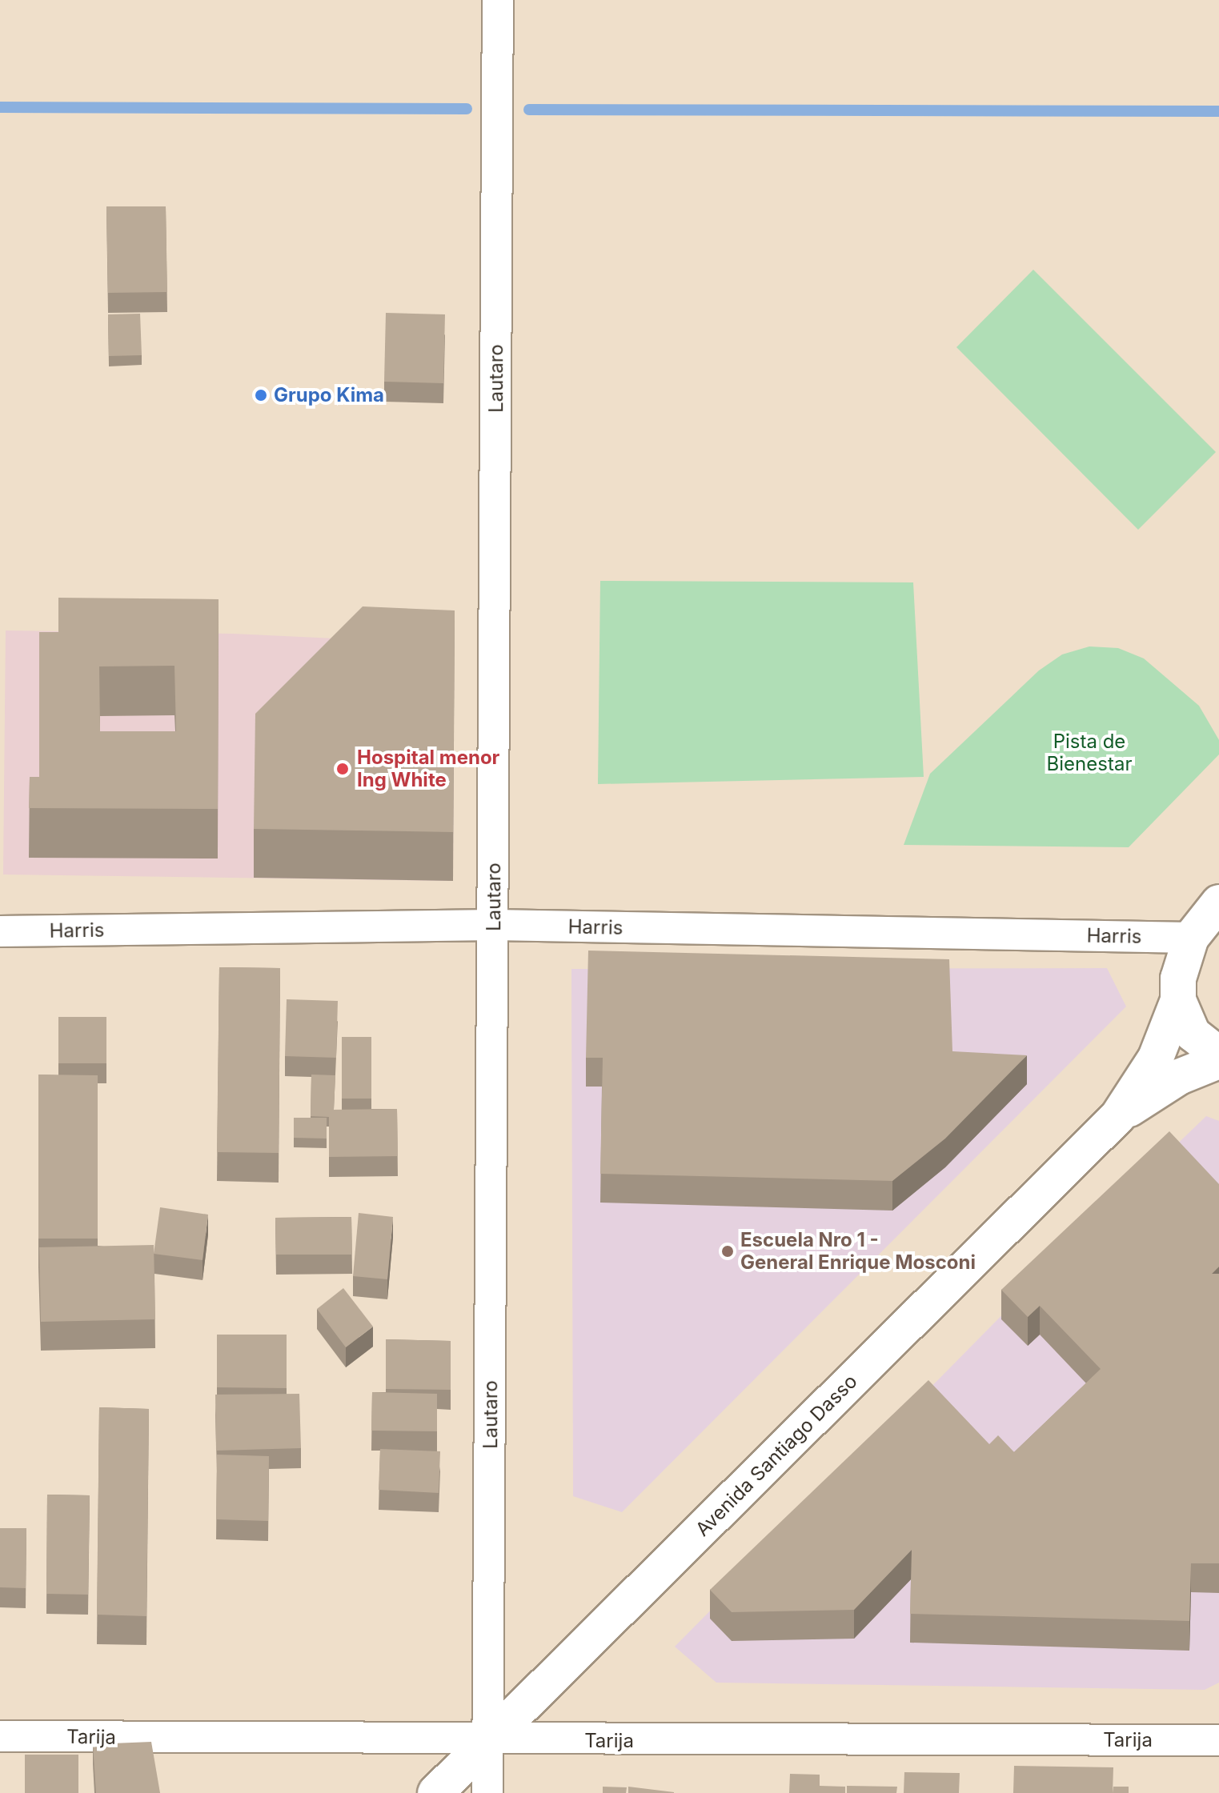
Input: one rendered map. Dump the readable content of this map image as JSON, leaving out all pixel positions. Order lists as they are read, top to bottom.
{
  "streets": {
    "main road": ["Avenida Santiago Dasso"],
    "street": ["Lautaro", "Harris", "Tarija"]
  },
  "crossings": [
    ["Lautaro", "Harris"],
    ["Lautaro", "Avenida Santiago Dasso"],
    ["Lautaro", "Tarija"],
    ["Harris", "Avenida Santiago Dasso"],
    ["Avenida Santiago Dasso", "Tarija"]
  ],
  "parks": ["Pista de Bienestar"],
  "places": ["Grupo Kima", "Hospital menor Ing White", "Escuela Nro 1 - General Enrique Mosconi"]
}
